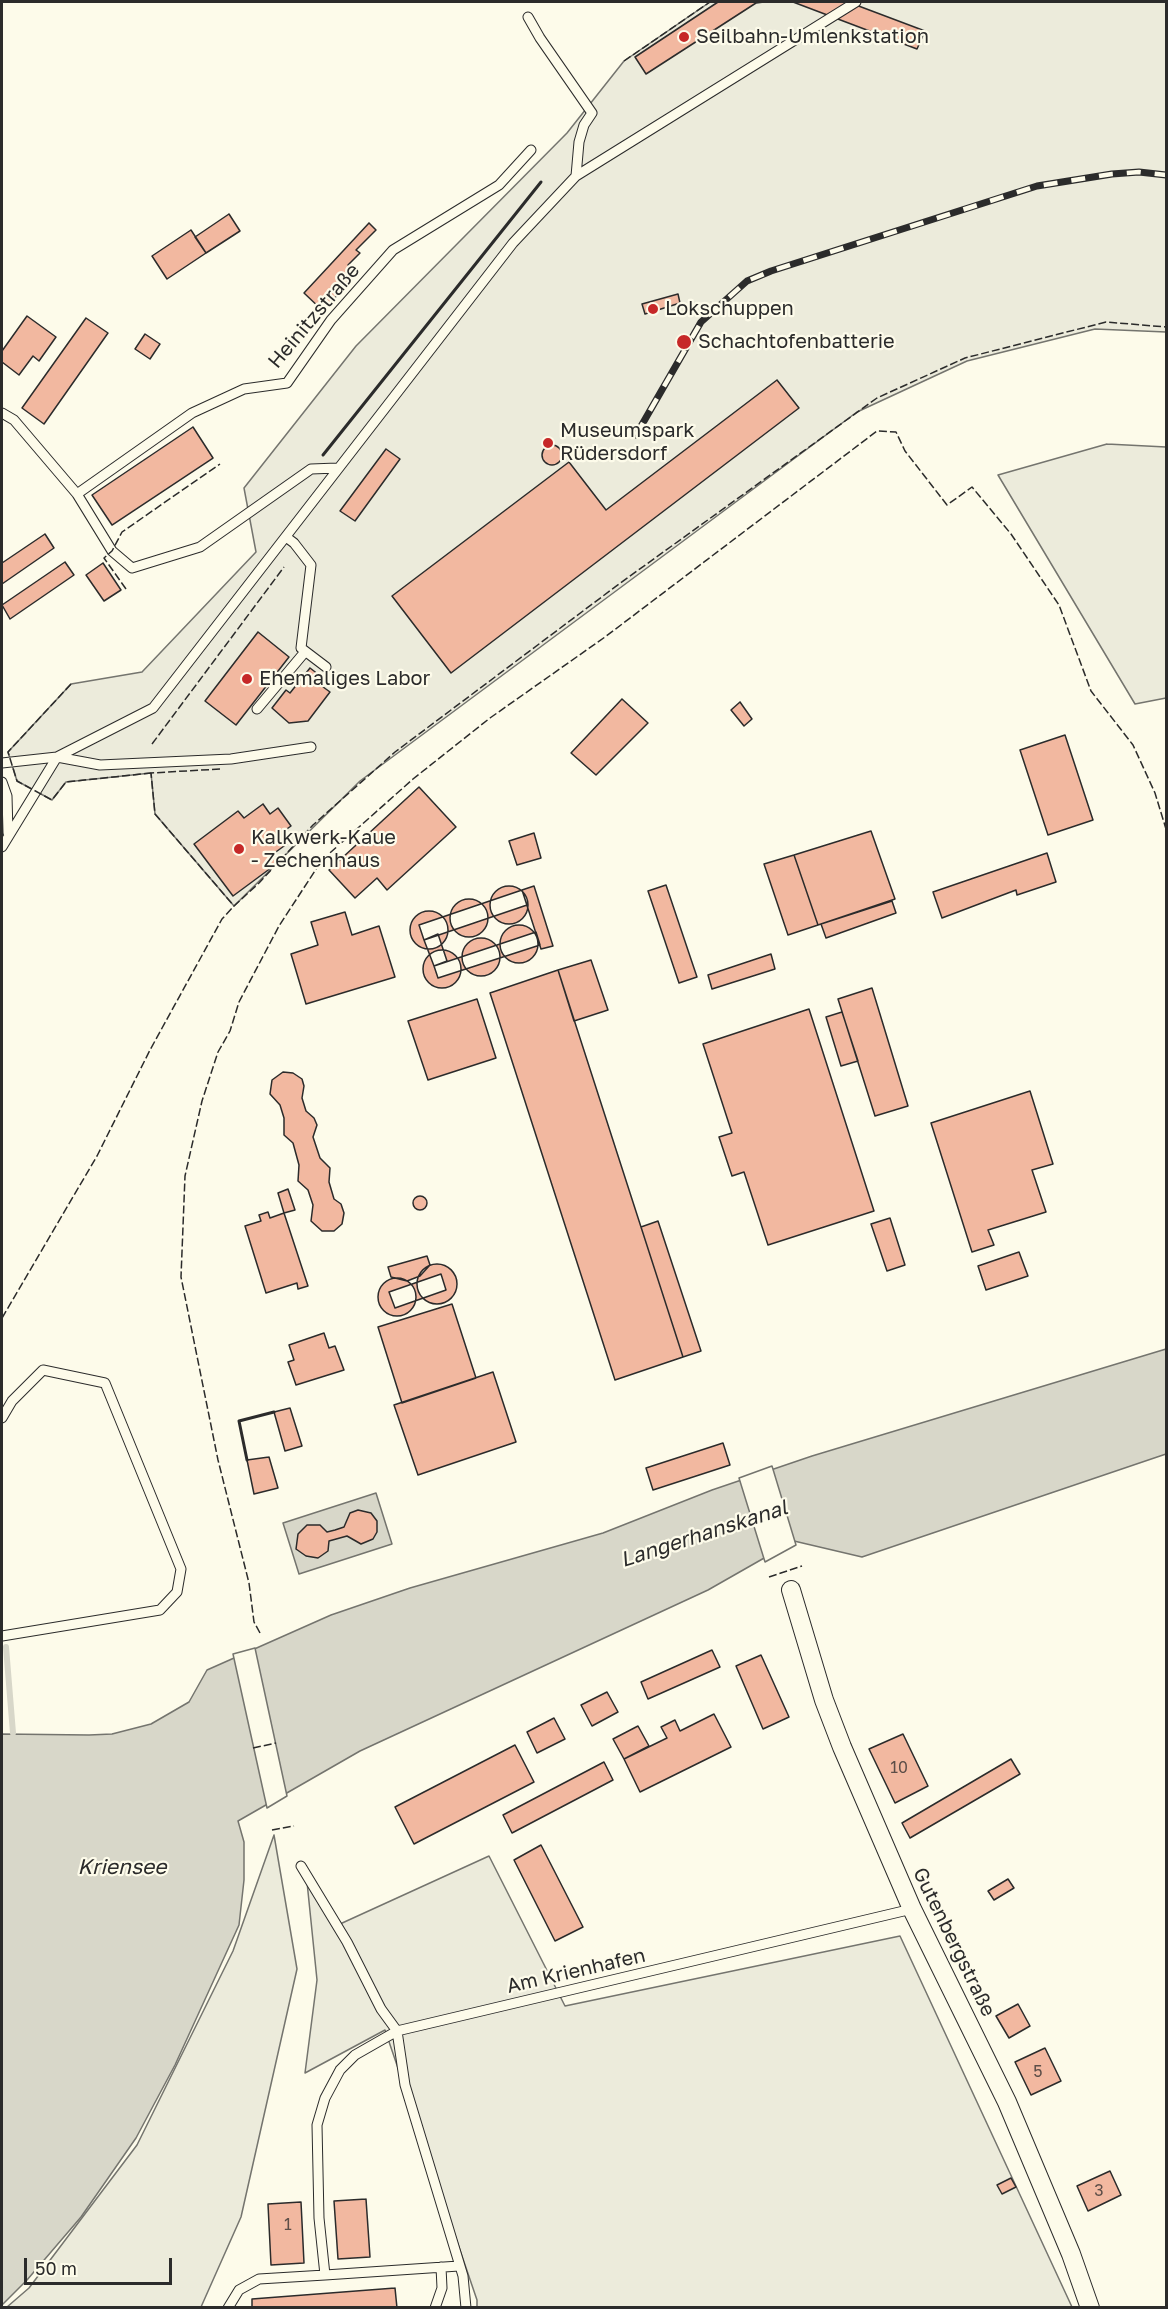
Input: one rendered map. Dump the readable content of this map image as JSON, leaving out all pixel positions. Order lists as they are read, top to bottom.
{
  "streets": {
    "street": ["Gutenbergstraße"],
    "lane": ["Heinitzstraße", "Am Krienhafen"]
  },
  "crossings": [
    ["Gutenbergstraße", "Am Krienhafen"]
  ],
  "water": ["Langerhanskanal", "Kriensee"],
  "places": [
    "Seilbahn-Umlenkstation",
    "Lokschuppen",
    "Schachtofenbatterie",
    "Museumspark Rüdersdorf",
    "Ehemaliges Labor",
    "Kalkwerk-Kaue - Zechenhaus"
  ],
  "house_numbers": [
    "10",
    "5",
    "3",
    "1"
  ],
  "scale_bar": "50 m"
}
